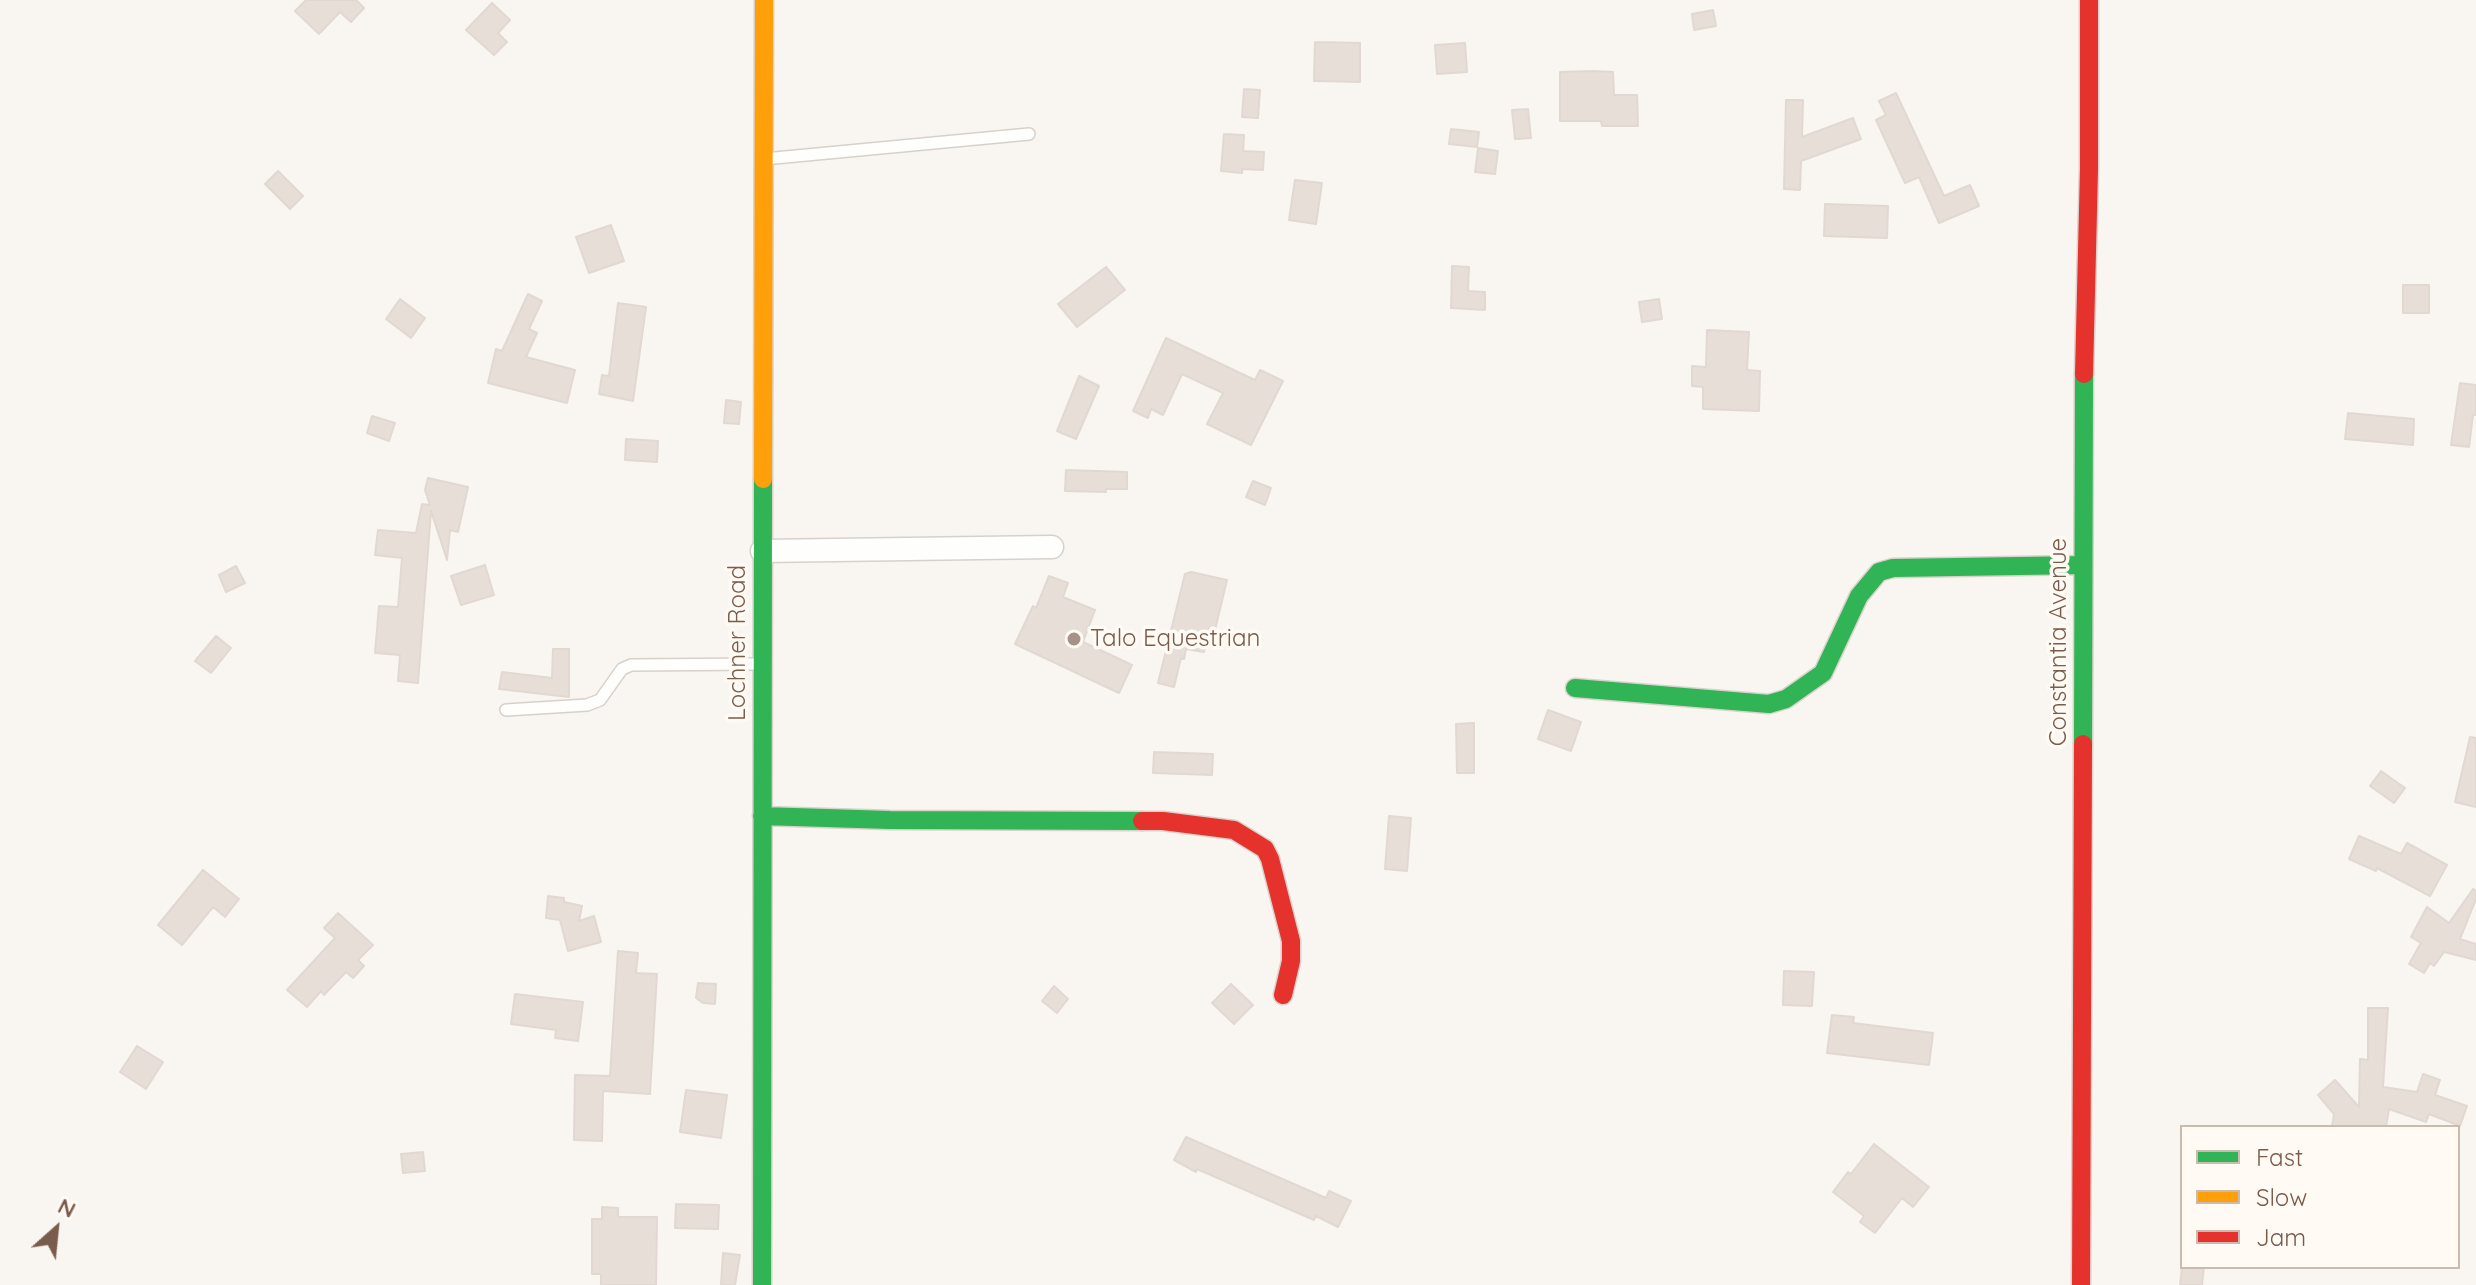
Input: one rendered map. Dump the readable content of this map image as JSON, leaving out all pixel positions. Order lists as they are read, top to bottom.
{
  "streets": {
    "street": ["Constantia Avenue", "Lochner Road"]
  },
  "places": ["Talo Equestrian"],
  "legend": ["Fast", "Slow", "Jam"],
  "north": "top right"
}
